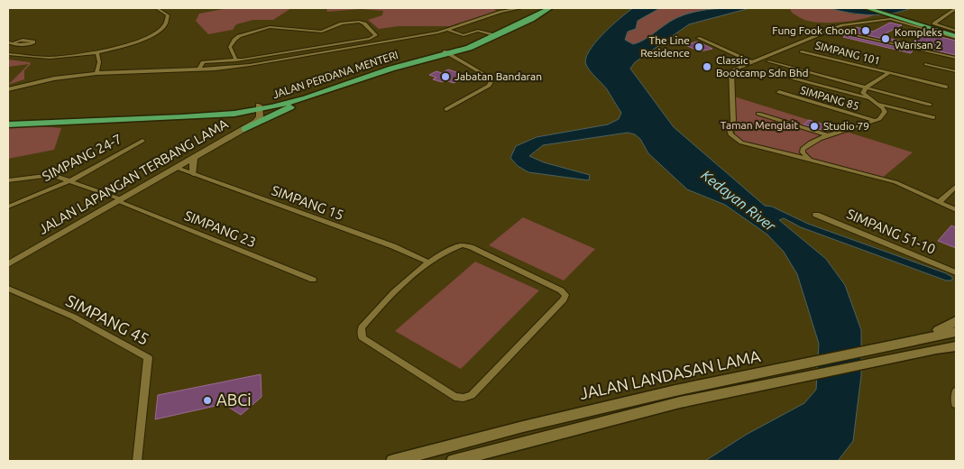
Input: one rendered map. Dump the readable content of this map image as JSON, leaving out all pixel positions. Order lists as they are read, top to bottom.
{
  "streets": {
    "main road": ["JALAN PERDANA MENTERI", "JALAN LANDASAN LAMA"],
    "street": [
      "SIMPANG 101",
      "SIMPANG 85",
      "SIMPANG 24-7",
      "JALAN LAPANGAN TERBANG LAMA",
      "SIMPANG 15",
      "SIMPANG 23",
      "SIMPANG 51-10",
      "SIMPANG 45"
    ]
  },
  "crossings": [
    ["JALAN PERDANA MENTERI", "JALAN LAPANGAN TERBANG LAMA"],
    ["SIMPANG 24-7", "SIMPANG 23"],
    ["JALAN LAPANGAN TERBANG LAMA", "SIMPANG 15"],
    ["JALAN LAPANGAN TERBANG LAMA", "SIMPANG 23"]
  ],
  "water": ["Kedayan River"],
  "parks": ["Taman Menglait"],
  "places": [
    "Fung Fook Choon",
    "Kompleks Warisan 2",
    "The Line Residence",
    "Classic Bootcamp Sdn Bhd",
    "Jabatan Bandaran",
    "Studio 79",
    "ABCi"
  ]
}
